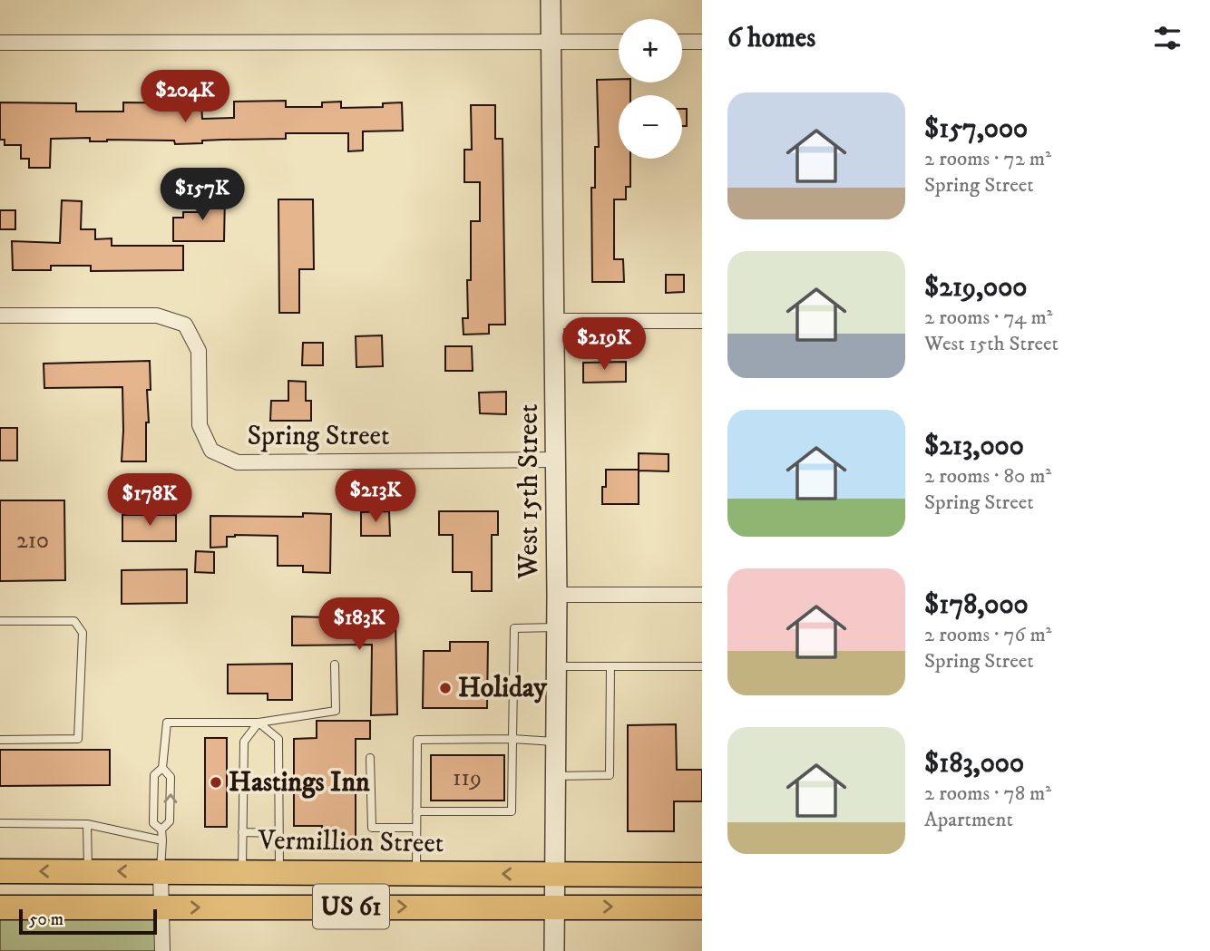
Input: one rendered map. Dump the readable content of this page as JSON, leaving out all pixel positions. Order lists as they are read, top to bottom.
{
  "streets": {
    "highway": ["Vermillion Street", "US 61"],
    "street": ["Spring Street", "West 15th Street"]
  },
  "crossings": [
    ["Spring Street", "West 15th Street"],
    ["West 15th Street", "Vermillion Street"],
    ["West 15th Street", "US 61"]
  ],
  "places": ["Holiday", "Hastings Inn"],
  "house_numbers": ["210", "119"],
  "scale_bar": "50 m",
  "page": {
    "heading": "6 homes",
    "map_buttons": ["+", "−"],
    "price": [
      "$204K",
      "$157K",
      "$219K",
      "$213K",
      "$178K",
      "$183K"
    ],
    "list": [
      {
        "name": "$157,000",
        "note": "2 rooms · 72 m² · Spring Street"
      },
      {
        "name": "$219,000",
        "note": "2 rooms · 74 m² · West 15th Street"
      },
      {
        "name": "$213,000",
        "note": "2 rooms · 80 m² · Spring Street"
      },
      {
        "name": "$178,000",
        "note": "2 rooms · 76 m² · Spring Street"
      },
      {
        "name": "$183,000",
        "note": "2 rooms · 78 m² · Apartment"
      }
    ],
    "scale": "50 m"
  }
}
